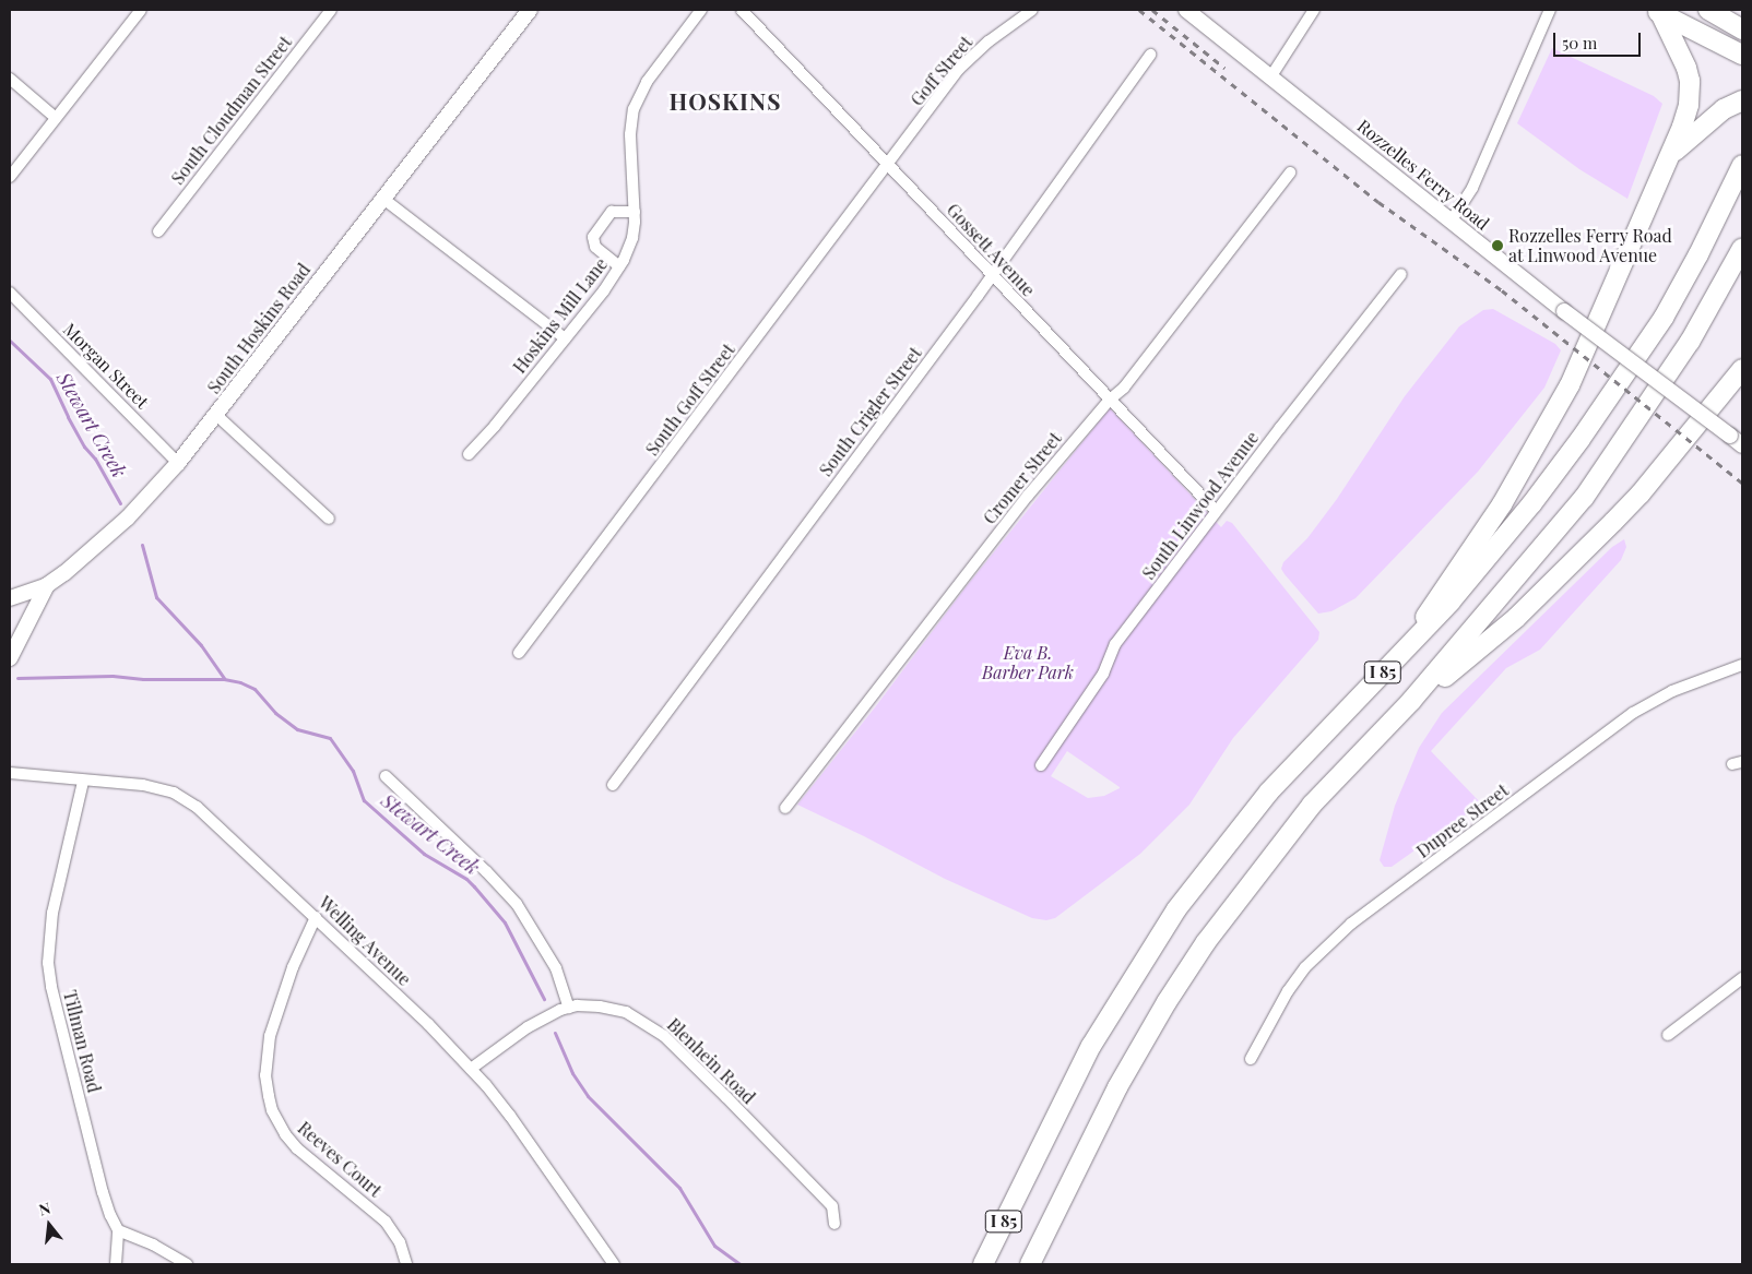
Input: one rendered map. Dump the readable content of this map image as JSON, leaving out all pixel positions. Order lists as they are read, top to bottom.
{
  "streets": {
    "highway": ["I 85"],
    "street": [
      "Goff Street",
      "South Cloudman Street",
      "Rozzelles Ferry Road",
      "Gossett Avenue",
      "Hoskins Mill Lane",
      "South Hoskins Road",
      "Morgan Street",
      "South Goff Street",
      "South Crigler Street",
      "Cromer Street",
      "South Linwood Avenue",
      "Dupree Street",
      "Welling Avenue",
      "Tillman Road",
      "Blenhein Road",
      "Reeves Court"
    ]
  },
  "crossings": [
    ["Goff Street", "Gossett Avenue"],
    ["Goff Street", "South Goff Street"],
    ["Gossett Avenue", "South Goff Street"],
    ["Gossett Avenue", "South Crigler Street"],
    ["Gossett Avenue", "Cromer Street"],
    ["Gossett Avenue", "South Linwood Avenue"],
    ["South Hoskins Road", "Morgan Street"],
    ["Welling Avenue", "Tillman Road"],
    ["Welling Avenue", "Blenhein Road"],
    ["Welling Avenue", "Reeves Court"]
  ],
  "districts": ["HOSKINS"],
  "water": ["Stewart Creek"],
  "parks": ["Eva B. Barber Park"],
  "places": ["Rozzelles Ferry Road at Linwood Avenue"],
  "scale_bar": "50 m",
  "north": "top"
}
